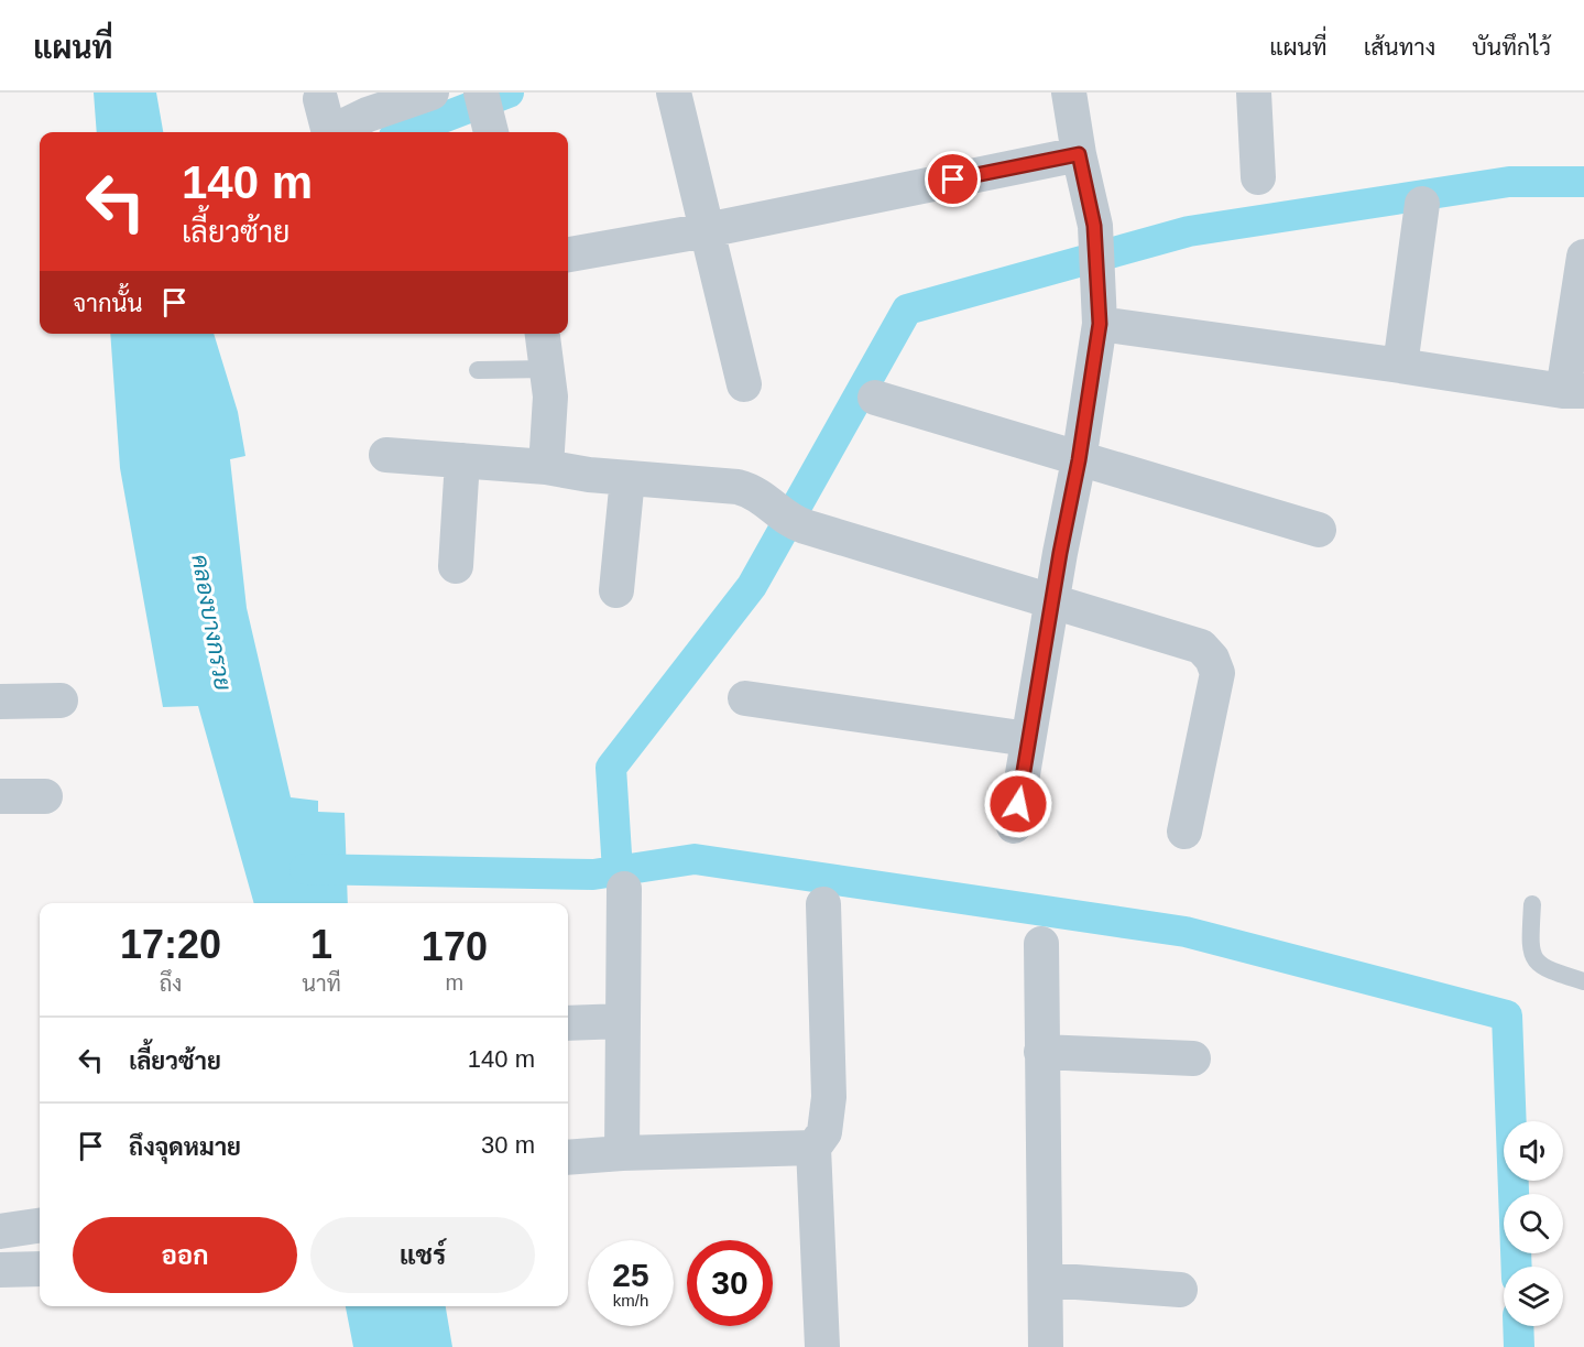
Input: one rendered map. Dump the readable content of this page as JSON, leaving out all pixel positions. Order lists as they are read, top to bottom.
{
  "water": ["คลองบางกรวย"],
  "page": {
    "header": "แผนที่",
    "nav": ["แผนที่", "เส้นทาง", "บันทึกไว้"],
    "turn": ["140 m", "เลี้ยวซ้าย"],
    "then": "จากนั้น",
    "eta": [
      "17:20",
      "ถึง",
      "1",
      "นาที",
      "170",
      "m"
    ],
    "list": [
      {
        "name": "เลี้ยวซ้าย",
        "value": "140 m"
      },
      {
        "name": "ถึงจุดหมาย",
        "value": "30 m"
      }
    ],
    "buttons": ["ออก", "แชร์"],
    "speed": "25 km/h",
    "limit": "30"
  }
}
